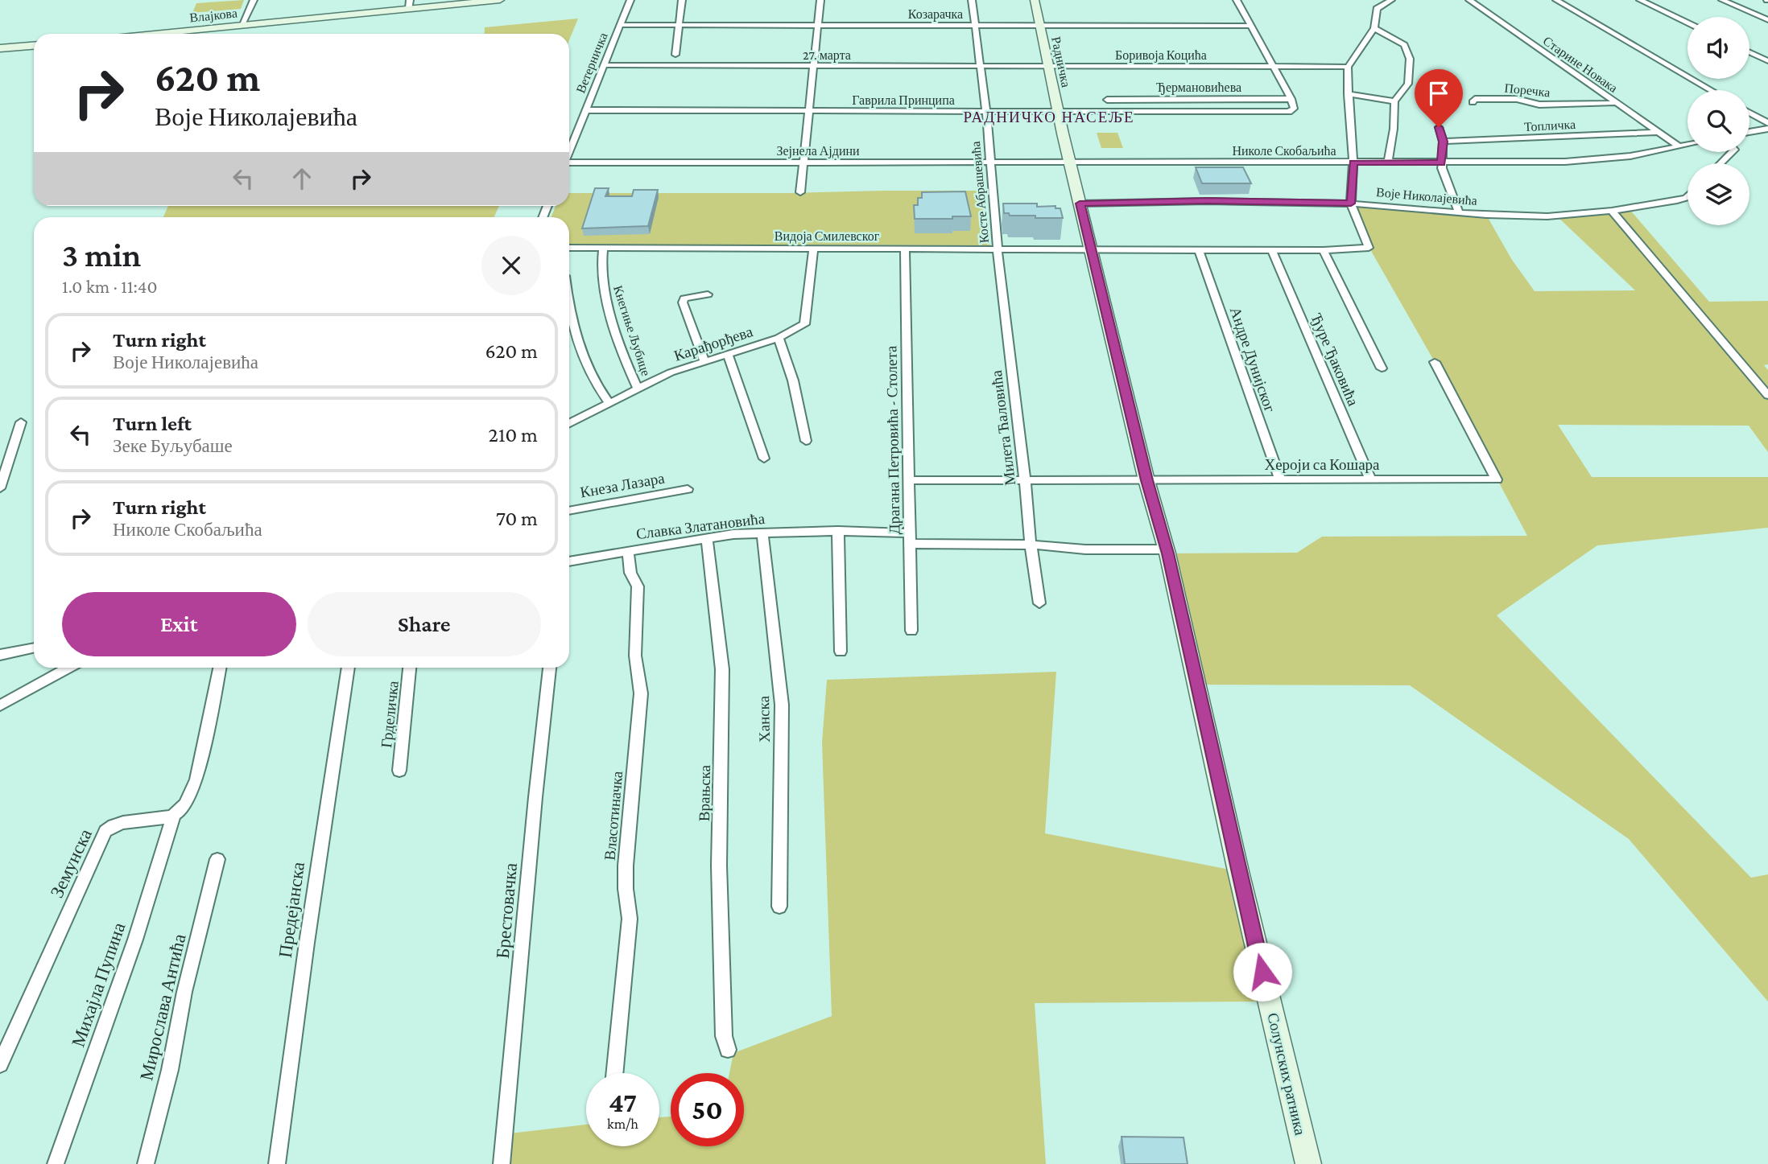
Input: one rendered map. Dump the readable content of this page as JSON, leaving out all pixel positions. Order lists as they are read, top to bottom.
{
  "streets": {
    "main road": ["Влајкова", "Радничка", "Солунских ратника"],
    "street": [
      "Козарачка",
      "27. марта",
      "Боривоја Коцића",
      "Ветерничка",
      "Старине Новака",
      "Ђермановићева",
      "Поречка",
      "Гаврила Принципа",
      "Топличка",
      "Зејнела Ајдини",
      "Николе Скобаљића",
      "Косте Абрашевића",
      "Воје Николајевића",
      "Видоја Смилевског",
      "Кнегиње Љубице",
      "Карађорђева",
      "Андре Дунијског",
      "Ђуре Ђаковића",
      "Милета Ћаловића",
      "Драгана Петровића - Столета",
      "Хероји са Кошара",
      "Кнеза Лазара",
      "Славка Златановића",
      "Грделичка",
      "Ханска",
      "Врањска",
      "Власотиначка",
      "Земунска",
      "Предејанска",
      "Брестовачка",
      "Михајла Пупина",
      "Мирослава Антића"
    ]
  },
  "crossings": [
    ["Козарачка", "Радничка"],
    ["Козарачка", "Ветерничка"],
    ["Козарачка", "Косте Абрашевића"],
    ["27. марта", "Боривоја Коцића"],
    ["27. марта", "Радничка"],
    ["27. марта", "Ветерничка"],
    ["27. марта", "Косте Абрашевића"],
    ["Боривоја Коцића", "Радничка"],
    ["Радничка", "Гаврила Принципа"],
    ["Радничка", "Зејнела Ајдини"],
    ["Радничка", "Николе Скобаљића"],
    ["Радничка", "Солунских ратника"],
    ["Ветерничка", "Гаврила Принципа"],
    ["Старине Новака", "Поречка"],
    ["Старине Новака", "Топличка"],
    ["Старине Новака", "Николе Скобаљића"],
    ["Ђермановићева", "Гаврила Принципа"],
    ["Гаврила Принципа", "Косте Абрашевића"],
    ["Зејнела Ајдини", "Николе Скобаљића"],
    ["Зејнела Ајдини", "Косте Абрашевића"],
    ["Зејнела Ајдини", "Солунских ратника"],
    ["Николе Скобаљића", "Солунских ратника"],
    ["Косте Абрашевића", "Видоја Смилевског"],
    ["Косте Абрашевића", "Милета Ћаловића"],
    ["Воје Николајевића", "Солунских ратника"],
    ["Видоја Смилевског", "Кнегиње Љубице"],
    ["Видоја Смилевског", "Карађорђева"],
    ["Видоја Смилевског", "Милета Ћаловића"],
    ["Видоја Смилевског", "Драгана Петровића - Столета"],
    ["Видоја Смилевског", "Солунских ратника"],
    ["Кнегиње Љубице", "Карађорђева"],
    ["Андре Дунијског", "Хероји са Кошара"],
    ["Ђуре Ђаковића", "Хероји са Кошара"],
    ["Милета Ћаловића", "Хероји са Кошара"],
    ["Милета Ћаловића", "Славка Златановића"],
    ["Драгана Петровића - Столета", "Хероји са Кошара"],
    ["Драгана Петровића - Столета", "Славка Златановића"],
    ["Хероји са Кошара", "Солунских ратника"],
    ["Славка Златановића", "Ханска"],
    ["Славка Златановића", "Врањска"],
    ["Славка Златановића", "Власотиначка"],
    ["Славка Златановића", "Солунских ратника"],
    ["Земунска", "Михајла Пупина"]
  ],
  "districts": ["РАДНИЧКО НАСЕЉЕ"],
  "page": {
    "turn": ["620 m", "Воје Николајевића"],
    "heading": ["3 min", "1.0 km · 11:40"],
    "list": [
      {
        "name": "Turn right",
        "note": "Воје Николајевића",
        "value": "620 m"
      },
      {
        "name": "Turn left",
        "note": "Зеке Буљубаше",
        "value": "210 m"
      },
      {
        "name": "Turn right",
        "note": "Николе Скобаљића",
        "value": "70 m"
      }
    ],
    "buttons": ["Exit", "Share"],
    "speed": "47 km/h",
    "limit": "50"
  }
}
